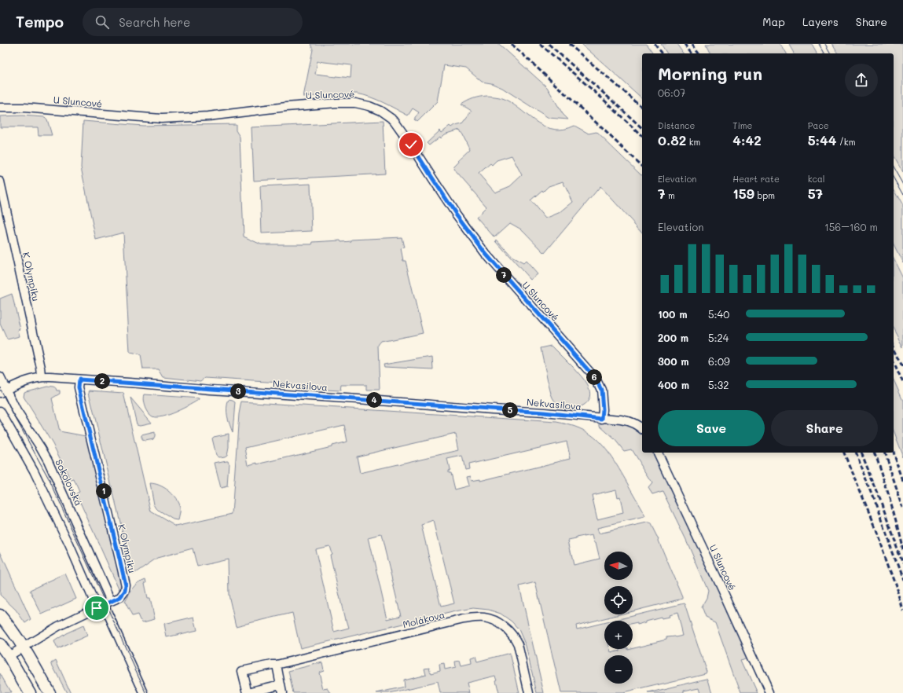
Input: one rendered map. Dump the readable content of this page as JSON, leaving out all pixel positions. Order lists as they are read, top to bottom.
{
  "streets": {
    "street": [
      "U Sluncové",
      "K Olympiku",
      "Nekvasilova",
      "Sokolovská",
      "Molákova"
    ]
  },
  "crossings": [
    ["U Sluncové", "Nekvasilova"],
    ["K Olympiku", "Nekvasilova"],
    ["K Olympiku", "Sokolovská"],
    ["Nekvasilova", "Sokolovská"]
  ],
  "north": "left",
  "page": {
    "header": "Tempo",
    "search": "Search here",
    "nav": ["Map", "Layers", "Share"],
    "heading": ["Morning run", "06:07"],
    "stats": [
      ["Distance", "0.82 km"],
      ["Time", "4:42"],
      ["Pace", "5:44 /km"],
      ["Elevation", "7 m"],
      ["Heart rate", "159 bpm"],
      ["kcal", "57"]
    ],
    "chart": ["Elevation", "156–160 m"],
    "pins": [
      "7",
      "6",
      "2",
      "3",
      "4",
      "5",
      "1"
    ],
    "list": [
      {
        "name": "100 m",
        "note": "5:40"
      },
      {
        "name": "200 m",
        "note": "5:24"
      },
      {
        "name": "300 m",
        "note": "6:09"
      },
      {
        "name": "400 m",
        "note": "5:32"
      }
    ],
    "buttons": ["Save", "Share"],
    "map_buttons": ["+", "−"]
  }
}
